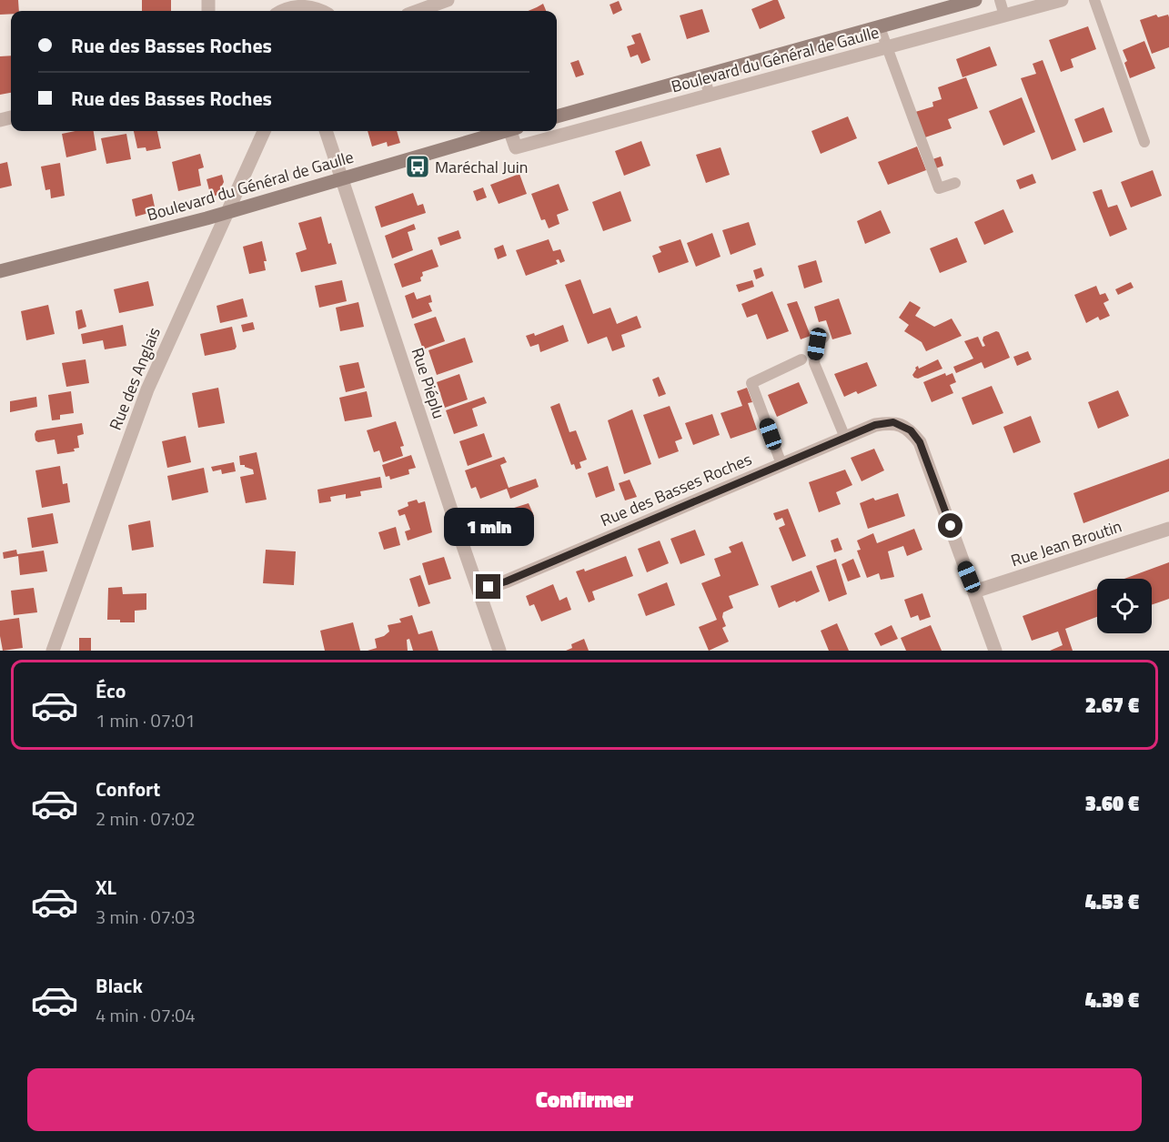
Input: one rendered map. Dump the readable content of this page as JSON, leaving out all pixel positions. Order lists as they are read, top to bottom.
{
  "streets": {
    "street": [
      "Boulevard du Général de Gaulle",
      "Rue des Anglais",
      "Rue Piéplu",
      "Rue des Basses Roches",
      "Rue Jean Broutin"
    ]
  },
  "crossings": [
    ["Boulevard du Général de Gaulle", "Rue des Anglais"],
    ["Boulevard du Général de Gaulle", "Rue Piéplu"],
    ["Rue Piéplu", "Rue des Basses Roches"],
    ["Rue des Basses Roches", "Rue Jean Broutin"]
  ],
  "places": {
    "bus stop": ["Maréchal Juin"]
  },
  "page": {
    "banner": ["Rue des Basses Roches", "Rue des Basses Roches"],
    "bubble": "1 min",
    "list": [
      {
        "name": "Éco",
        "note": "1 min · 07:01",
        "value": "2.67 €"
      },
      {
        "name": "Confort",
        "note": "2 min · 07:02",
        "value": "3.60 €"
      },
      {
        "name": "XL",
        "note": "3 min · 07:03",
        "value": "4.53 €"
      },
      {
        "name": "Black",
        "note": "4 min · 07:04",
        "value": "4.39 €"
      }
    ],
    "buttons": "Confirmer"
  }
}
